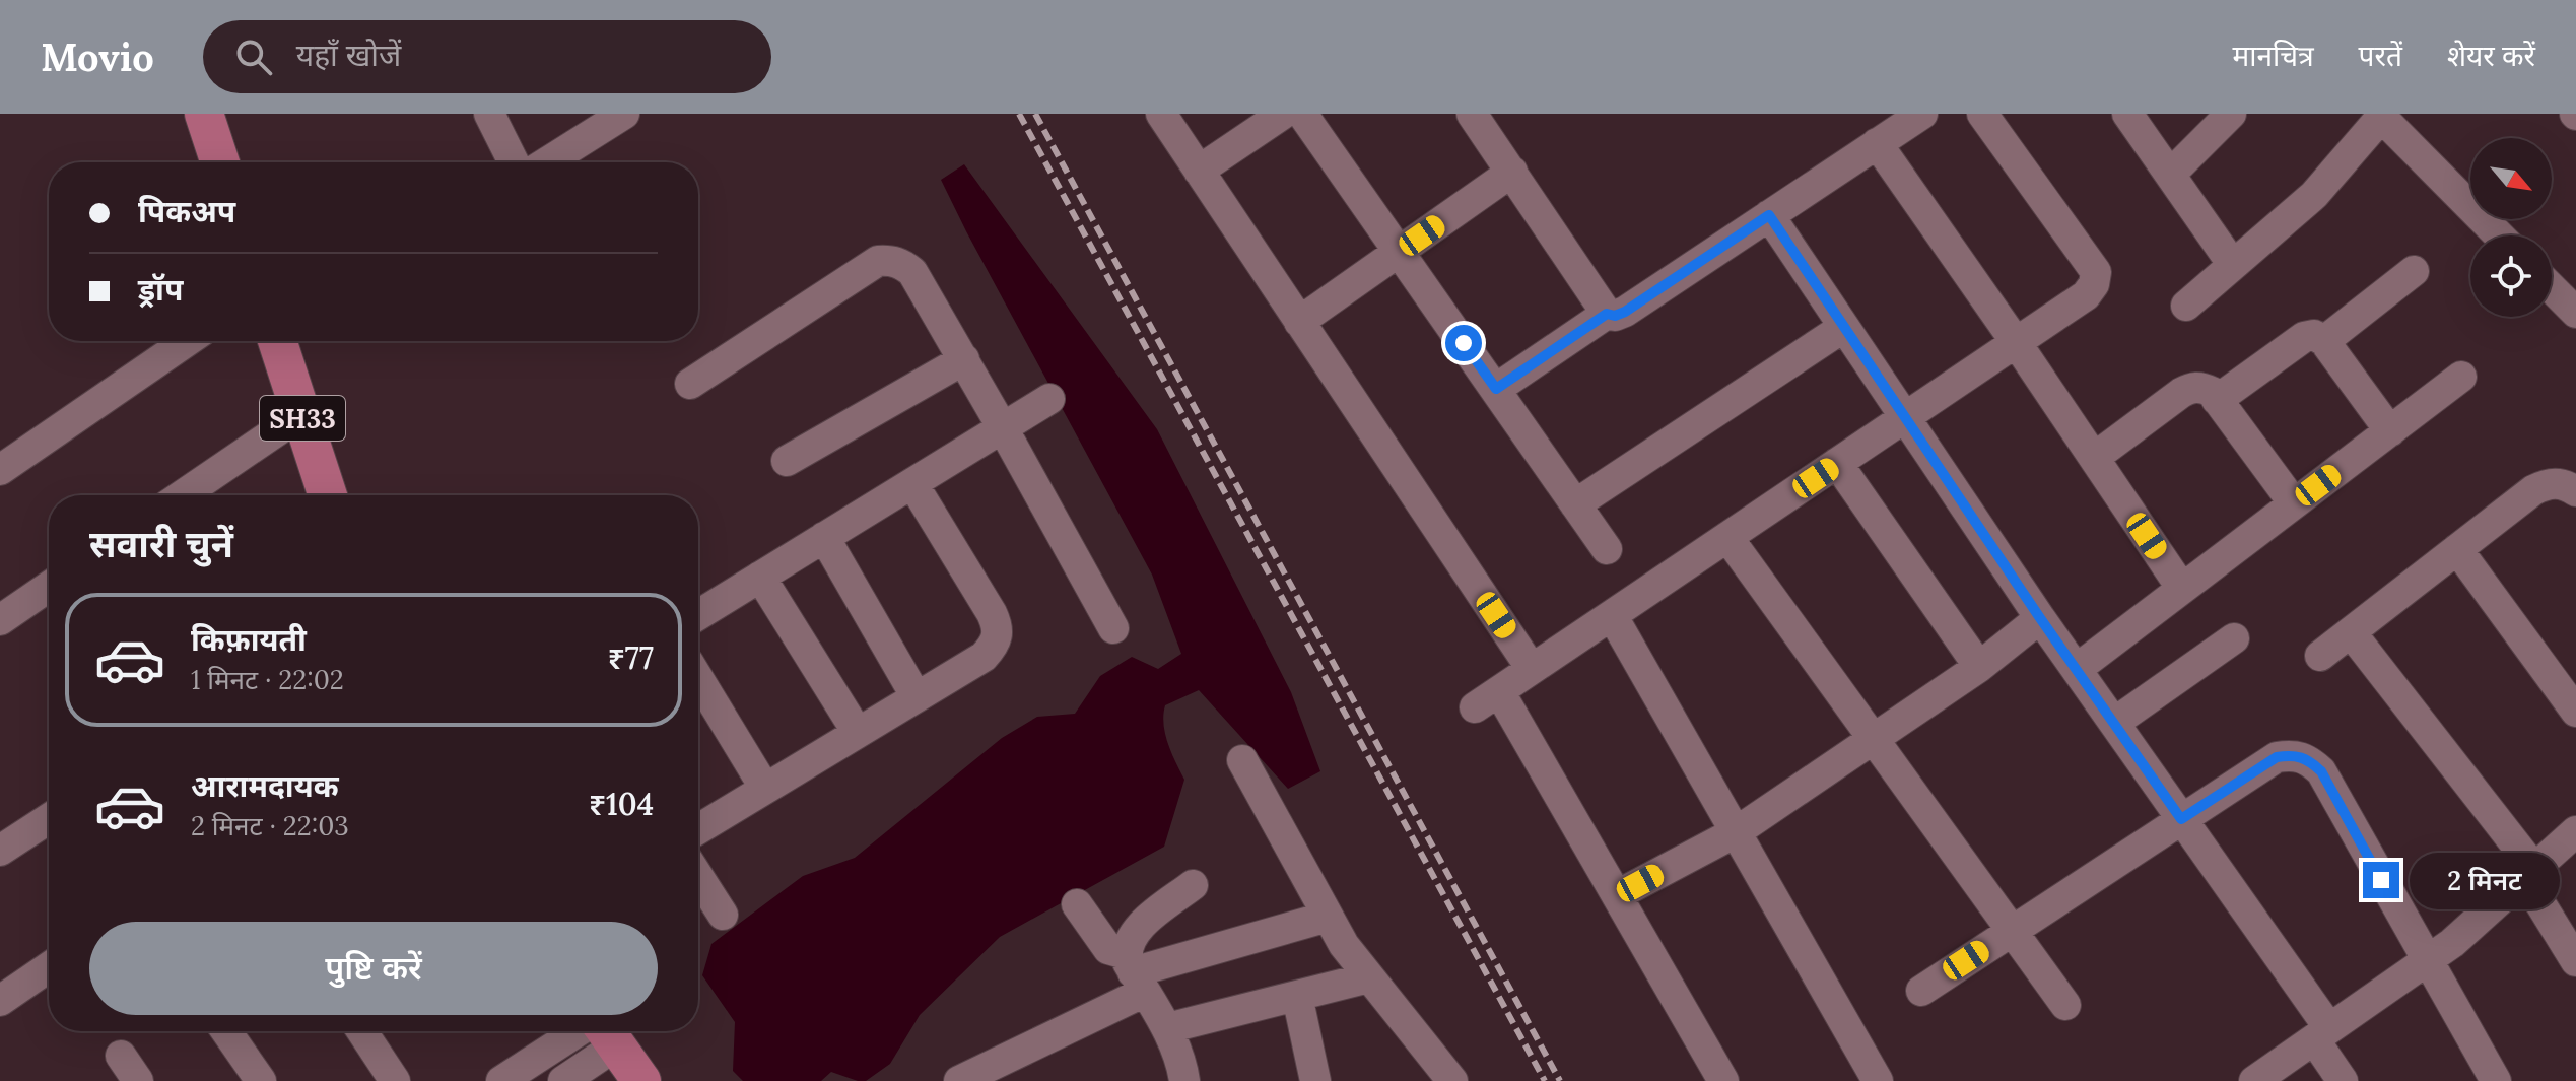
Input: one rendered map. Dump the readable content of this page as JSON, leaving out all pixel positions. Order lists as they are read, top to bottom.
{
  "streets": {
    "main road": ["SH33"]
  },
  "north": "bottom right",
  "page": {
    "header": "Movio",
    "search": "यहाँ खोजें",
    "nav": ["मानचित्र", "परतें", "शेयर करें"],
    "banner": ["पिकअप", "ड्रॉप"],
    "heading": "सवारी चुनें",
    "list": [
      {
        "name": "किफ़ायती",
        "note": "1 मिनट · 22:02",
        "value": "₹77"
      },
      {
        "name": "आरामदायक",
        "note": "2 मिनट · 22:03",
        "value": "₹104"
      }
    ],
    "bubble": "2 मिनट",
    "buttons": "पुष्टि करें"
  }
}
